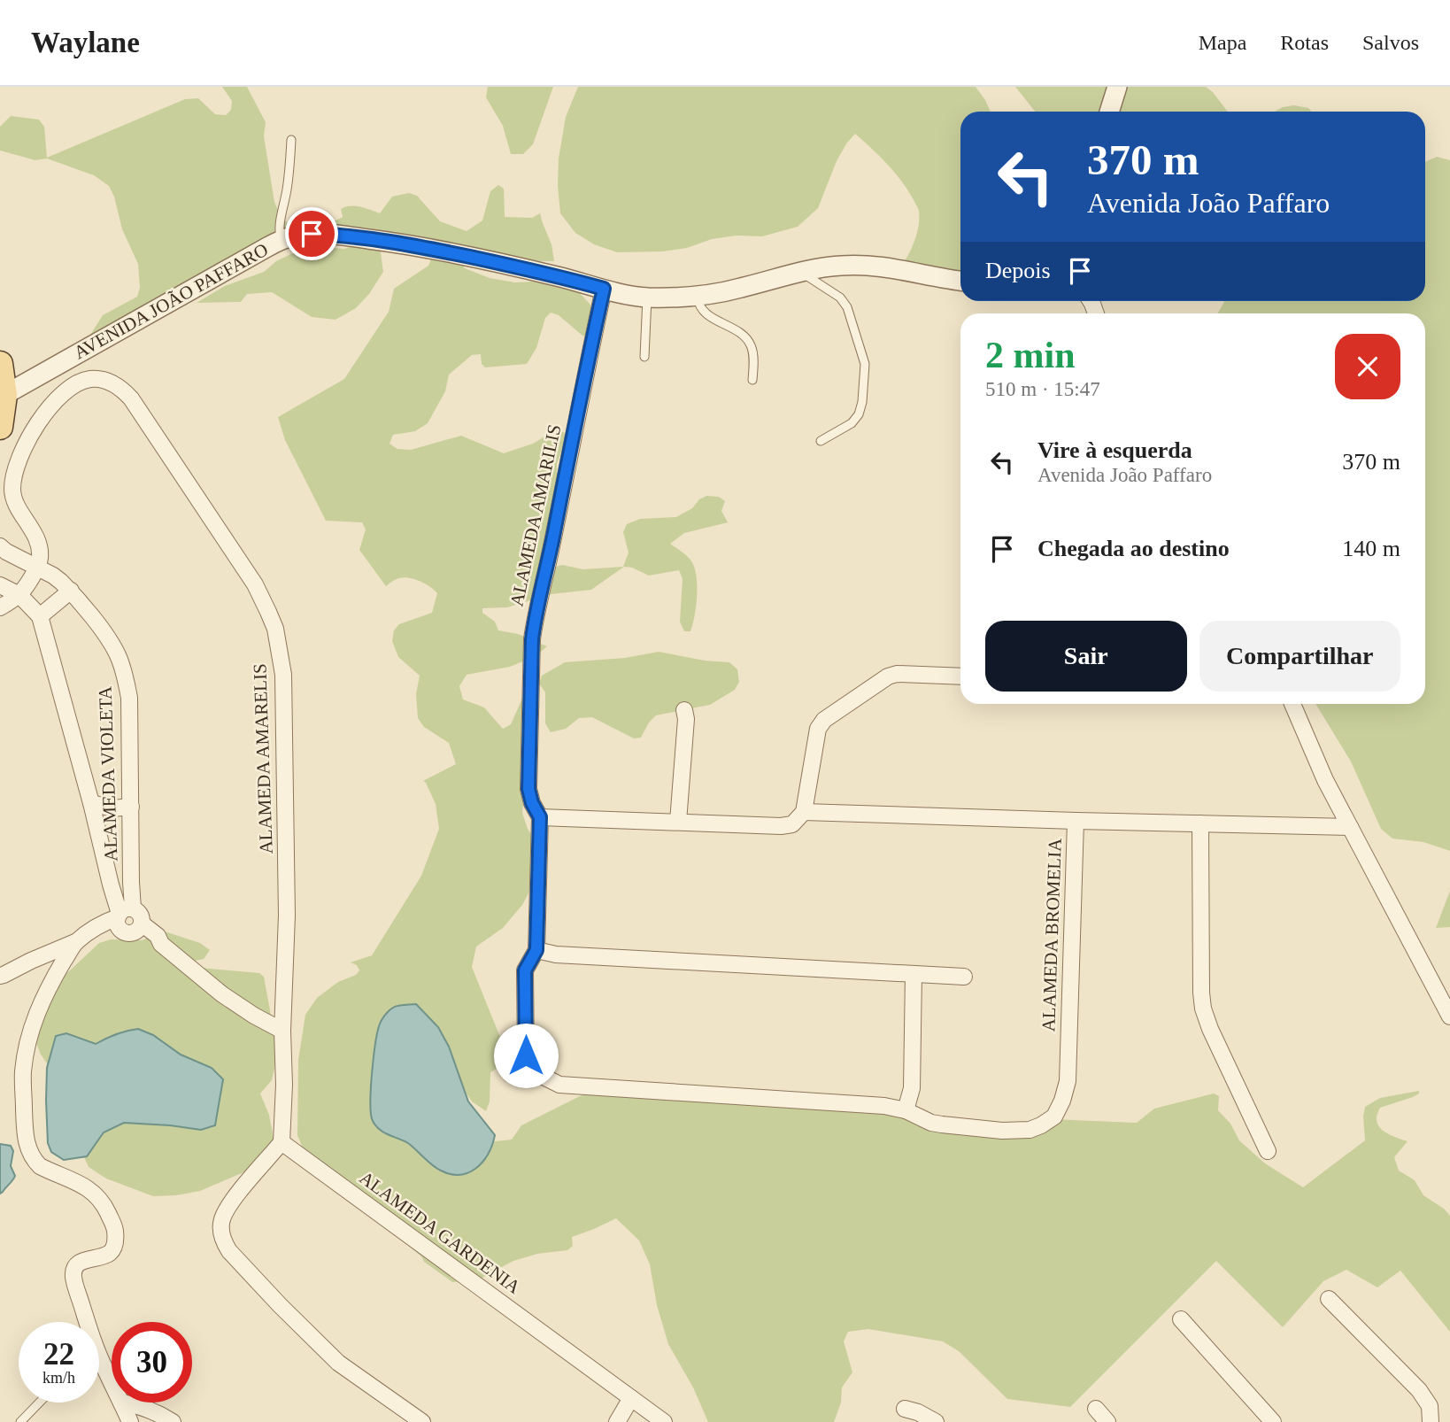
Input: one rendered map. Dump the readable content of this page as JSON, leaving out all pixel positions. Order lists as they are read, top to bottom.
{
  "streets": {
    "street": [
      "AVENIDA JOÃO PAFFARO",
      "ALAMEDA AMARILIS",
      "ALAMEDA AMARELIS",
      "ALAMEDA VIOLETA",
      "ALAMEDA BROMELIA",
      "ALAMEDA GARDENIA"
    ]
  },
  "crossings": [
    ["AVENIDA JOÃO PAFFARO", "ALAMEDA AMARILIS"],
    ["ALAMEDA AMARILIS", "ALAMEDA BROMELIA"],
    ["ALAMEDA AMARELIS", "ALAMEDA VIOLETA"]
  ],
  "page": {
    "header": "Waylane",
    "nav": ["Mapa", "Rotas", "Salvos"],
    "turn": ["370 m", "Avenida João Paffaro"],
    "then": "Depois",
    "heading": ["2 min", "510 m · 15:47"],
    "list": [
      {
        "name": "Vire à esquerda",
        "note": "Avenida João Paffaro",
        "value": "370 m"
      },
      {
        "name": "Chegada ao destino",
        "value": "140 m"
      }
    ],
    "buttons": ["Sair", "Compartilhar"],
    "speed": "22 km/h",
    "limit": "30"
  }
}
